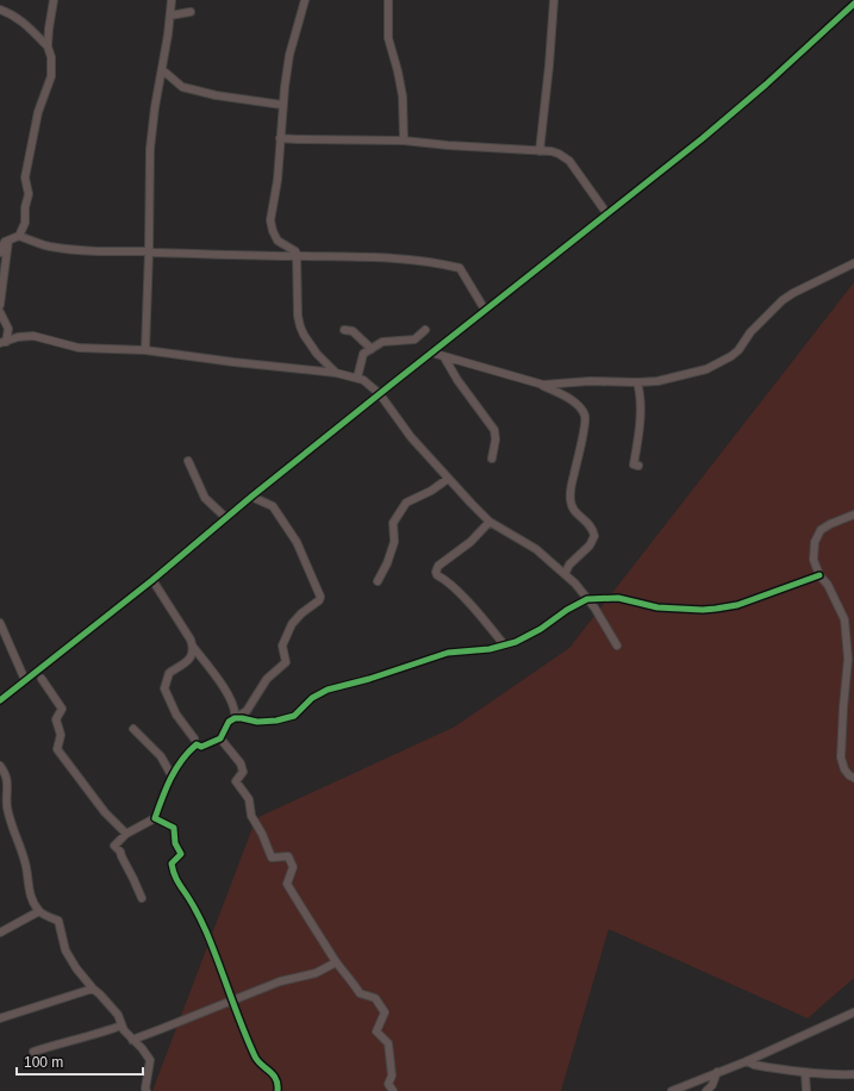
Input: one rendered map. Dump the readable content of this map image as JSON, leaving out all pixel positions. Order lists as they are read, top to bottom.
{
  "scale_bar": "100 m"
}
